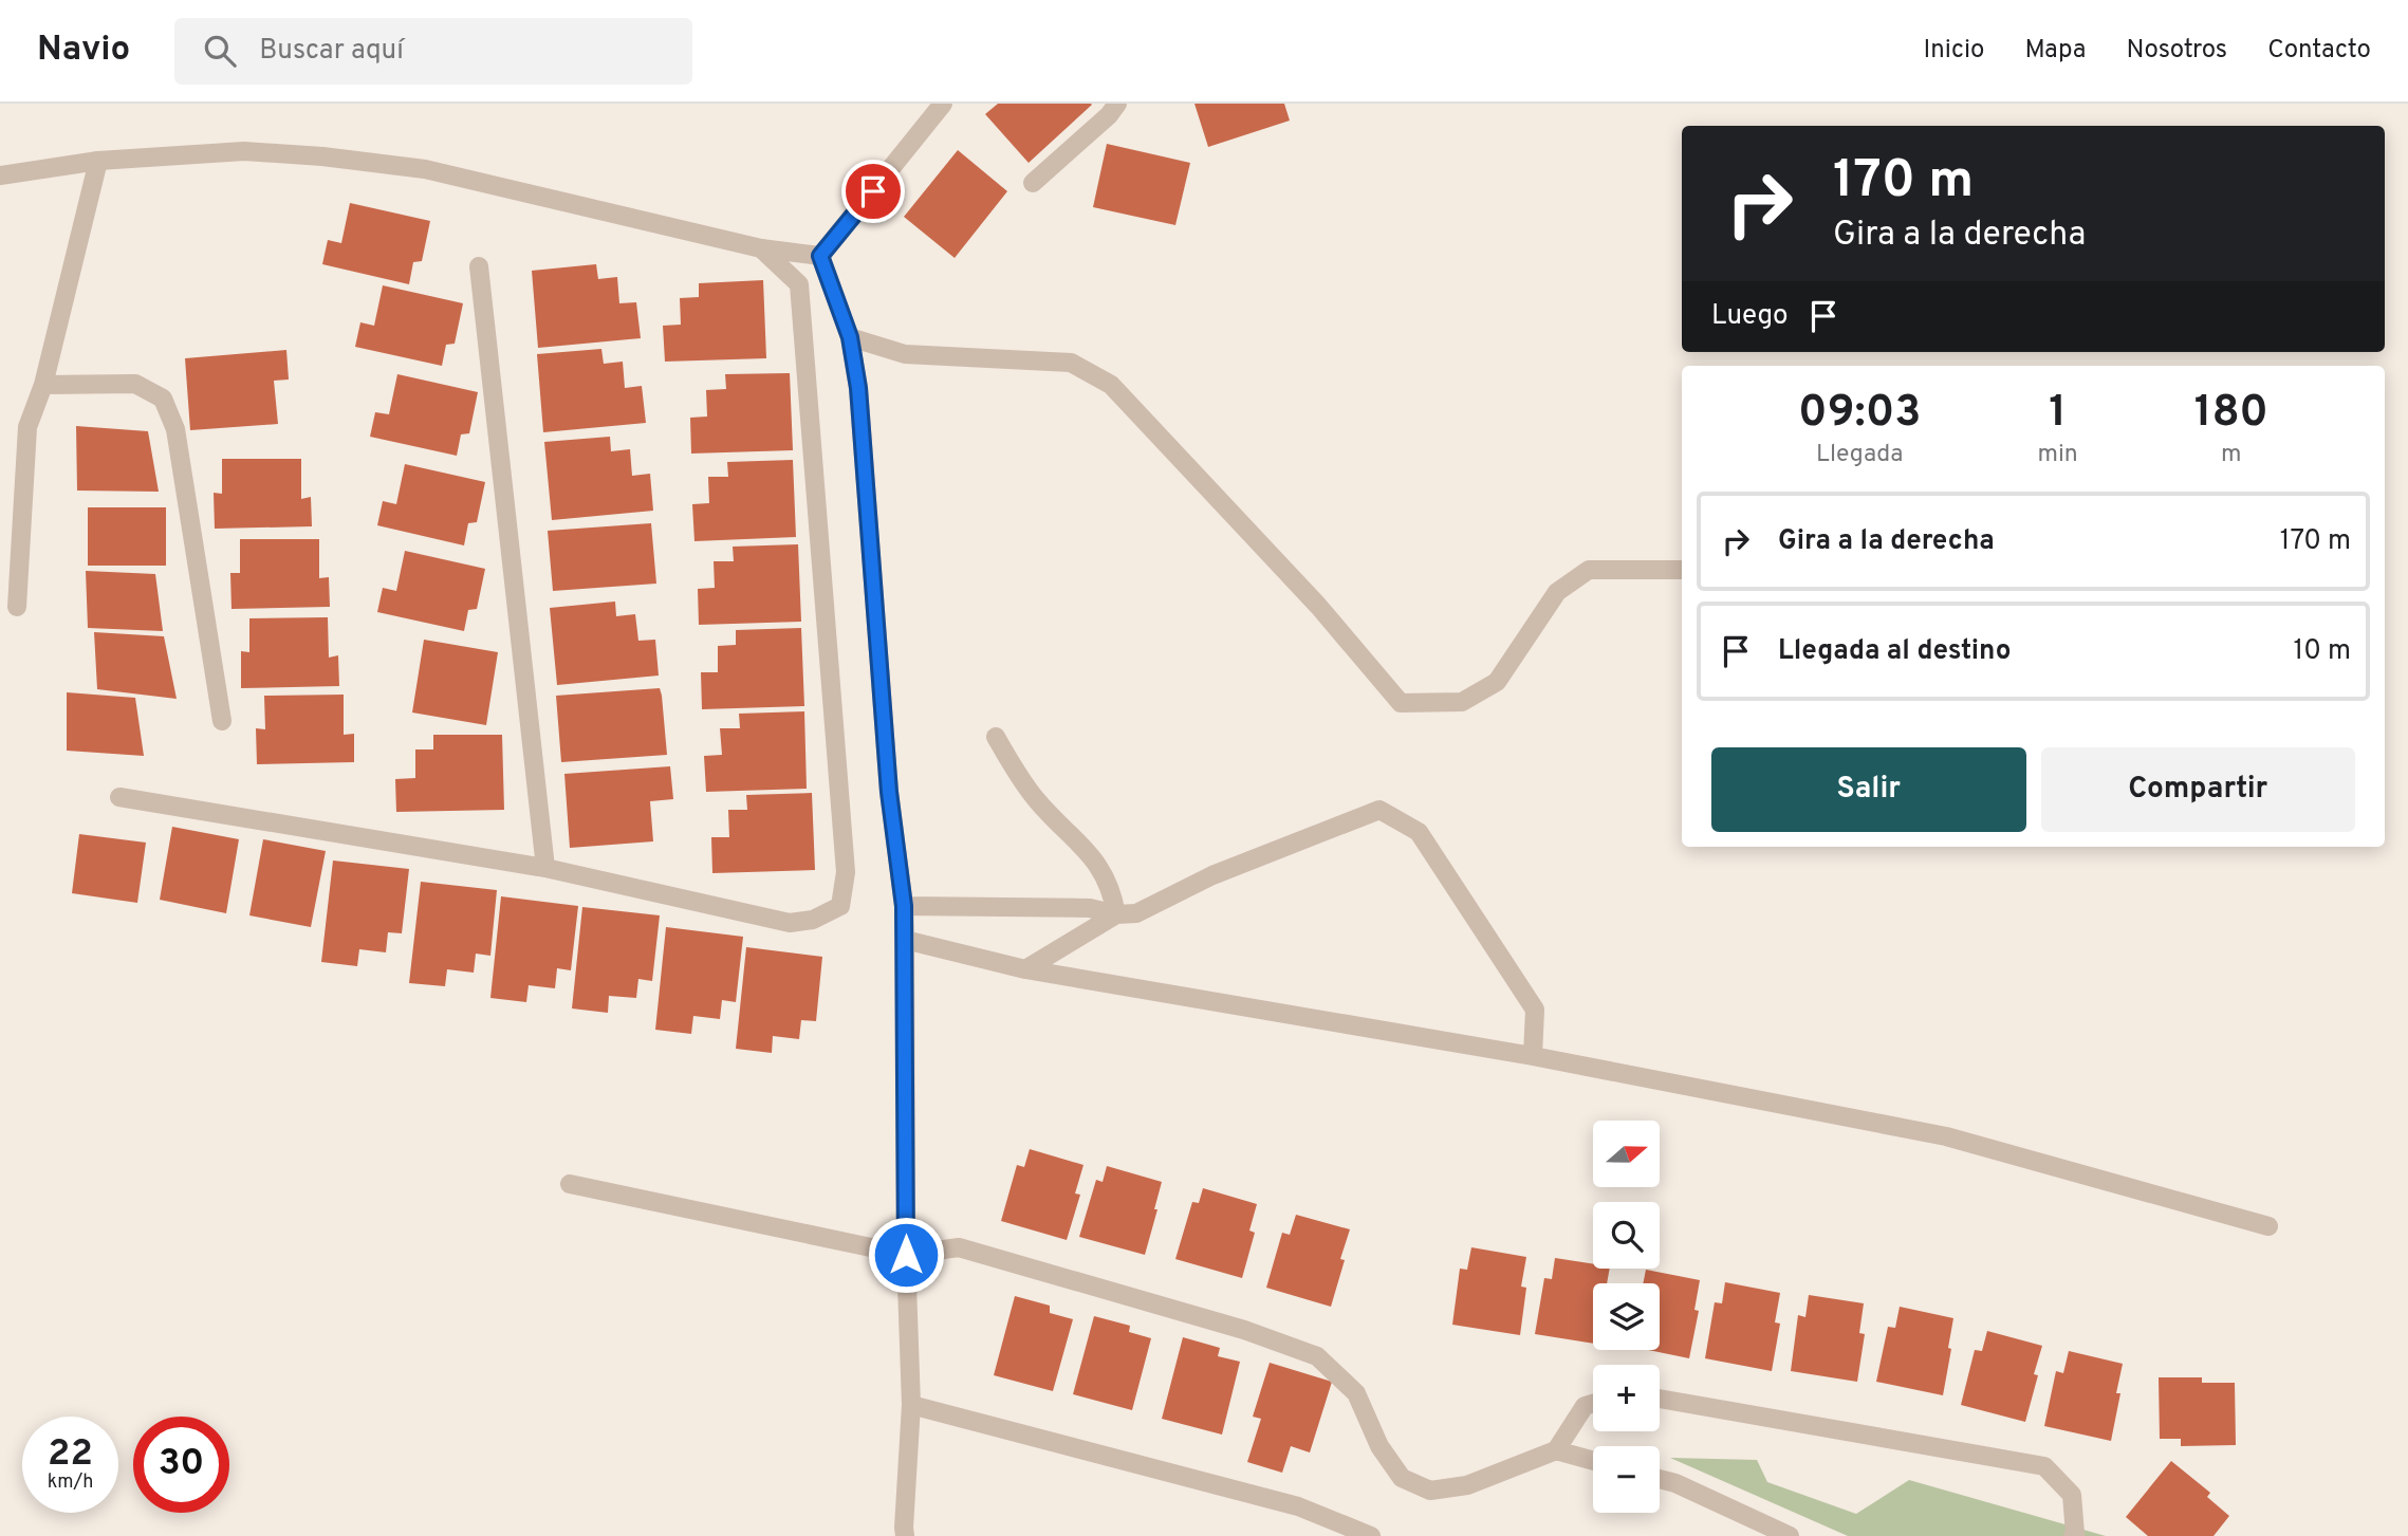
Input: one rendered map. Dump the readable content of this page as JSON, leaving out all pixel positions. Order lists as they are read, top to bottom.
{
  "north": "right",
  "page": {
    "header": "Navio",
    "search": "Buscar aquí",
    "nav": [
      "Inicio",
      "Mapa",
      "Nosotros",
      "Contacto"
    ],
    "turn": ["170 m", "Gira a la derecha"],
    "then": "Luego",
    "eta": [
      "09:03",
      "Llegada",
      "1",
      "min",
      "180",
      "m"
    ],
    "list": [
      {
        "name": "Gira a la derecha",
        "value": "170 m"
      },
      {
        "name": "Llegada al destino",
        "value": "10 m"
      }
    ],
    "buttons": ["Salir", "Compartir"],
    "map_buttons": ["+", "−"],
    "speed": "22 km/h",
    "limit": "30"
  }
}
